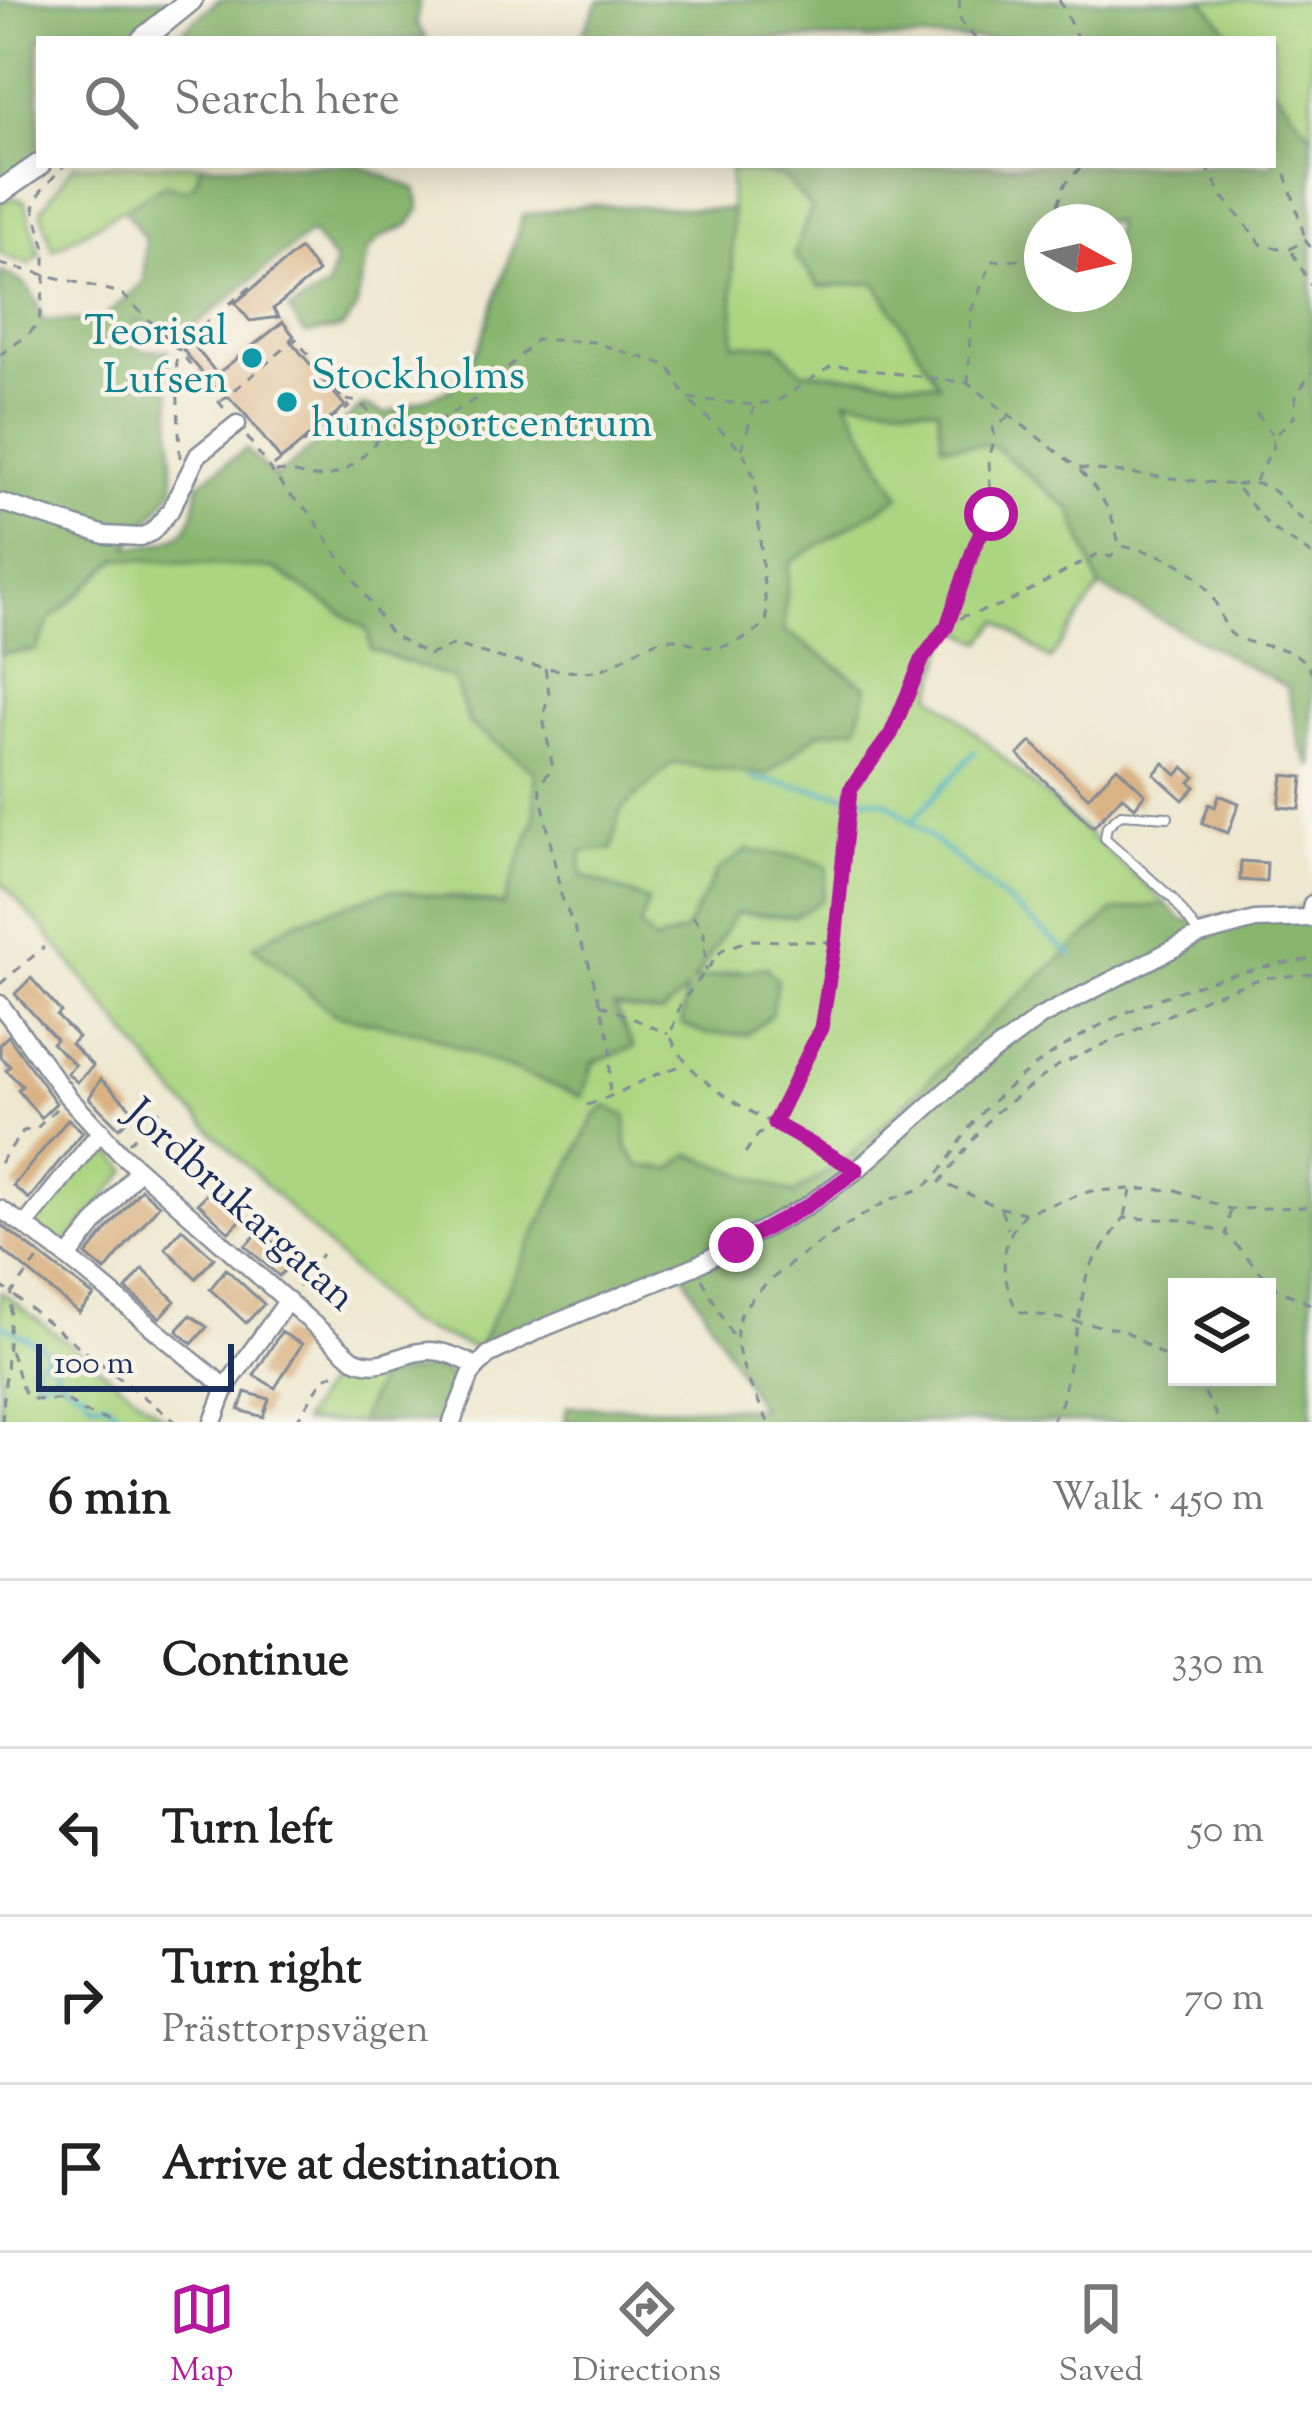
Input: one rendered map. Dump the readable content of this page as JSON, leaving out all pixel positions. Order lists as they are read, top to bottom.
{
  "streets": {
    "street": ["Jordbrukargatan"]
  },
  "places": ["Teorisal Lufsen", "Stockholms hundsportcentrum"],
  "scale_bar": "100 m",
  "north": "right",
  "page": {
    "search": "Search here",
    "scale": "100 m",
    "heading": ["6 min", "Walk · 450 m"],
    "list": [
      ["Continue", "330 m"],
      ["Turn left", "50 m"],
      ["Turn right", "Prästtorpsvägen", "70 m"],
      "Arrive at destination"
    ],
    "nav": ["Map", "Directions", "Saved"]
  }
}
